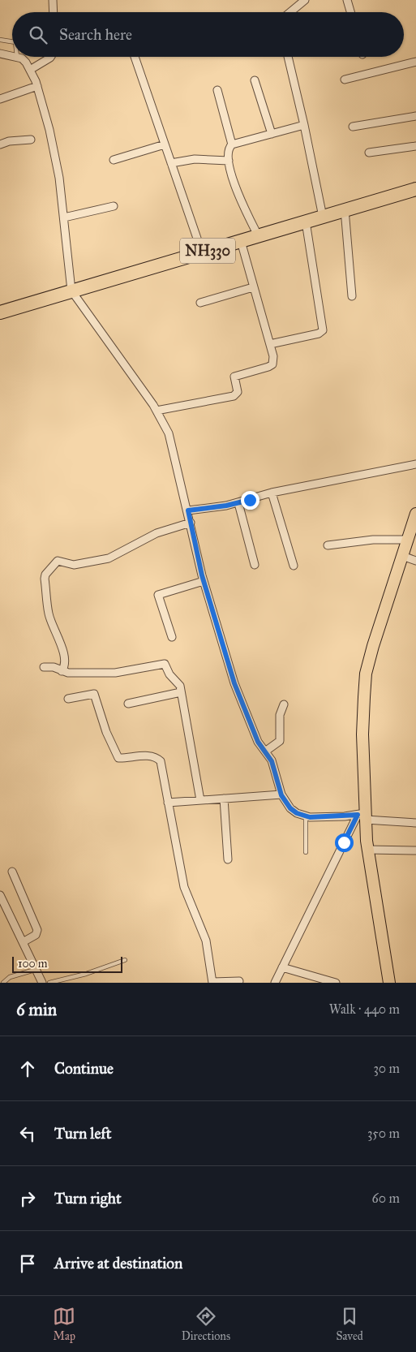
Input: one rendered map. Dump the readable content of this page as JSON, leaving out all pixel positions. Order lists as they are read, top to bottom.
{
  "streets": {
    "highway": ["NH330"]
  },
  "scale_bar": "100 m",
  "page": {
    "search": "Search here",
    "scale": "100 m",
    "heading": ["6 min", "Walk · 440 m"],
    "list": [
      ["Continue", "30 m"],
      ["Turn left", "350 m"],
      ["Turn right", "60 m"],
      "Arrive at destination"
    ],
    "nav": ["Map", "Directions", "Saved"]
  }
}
